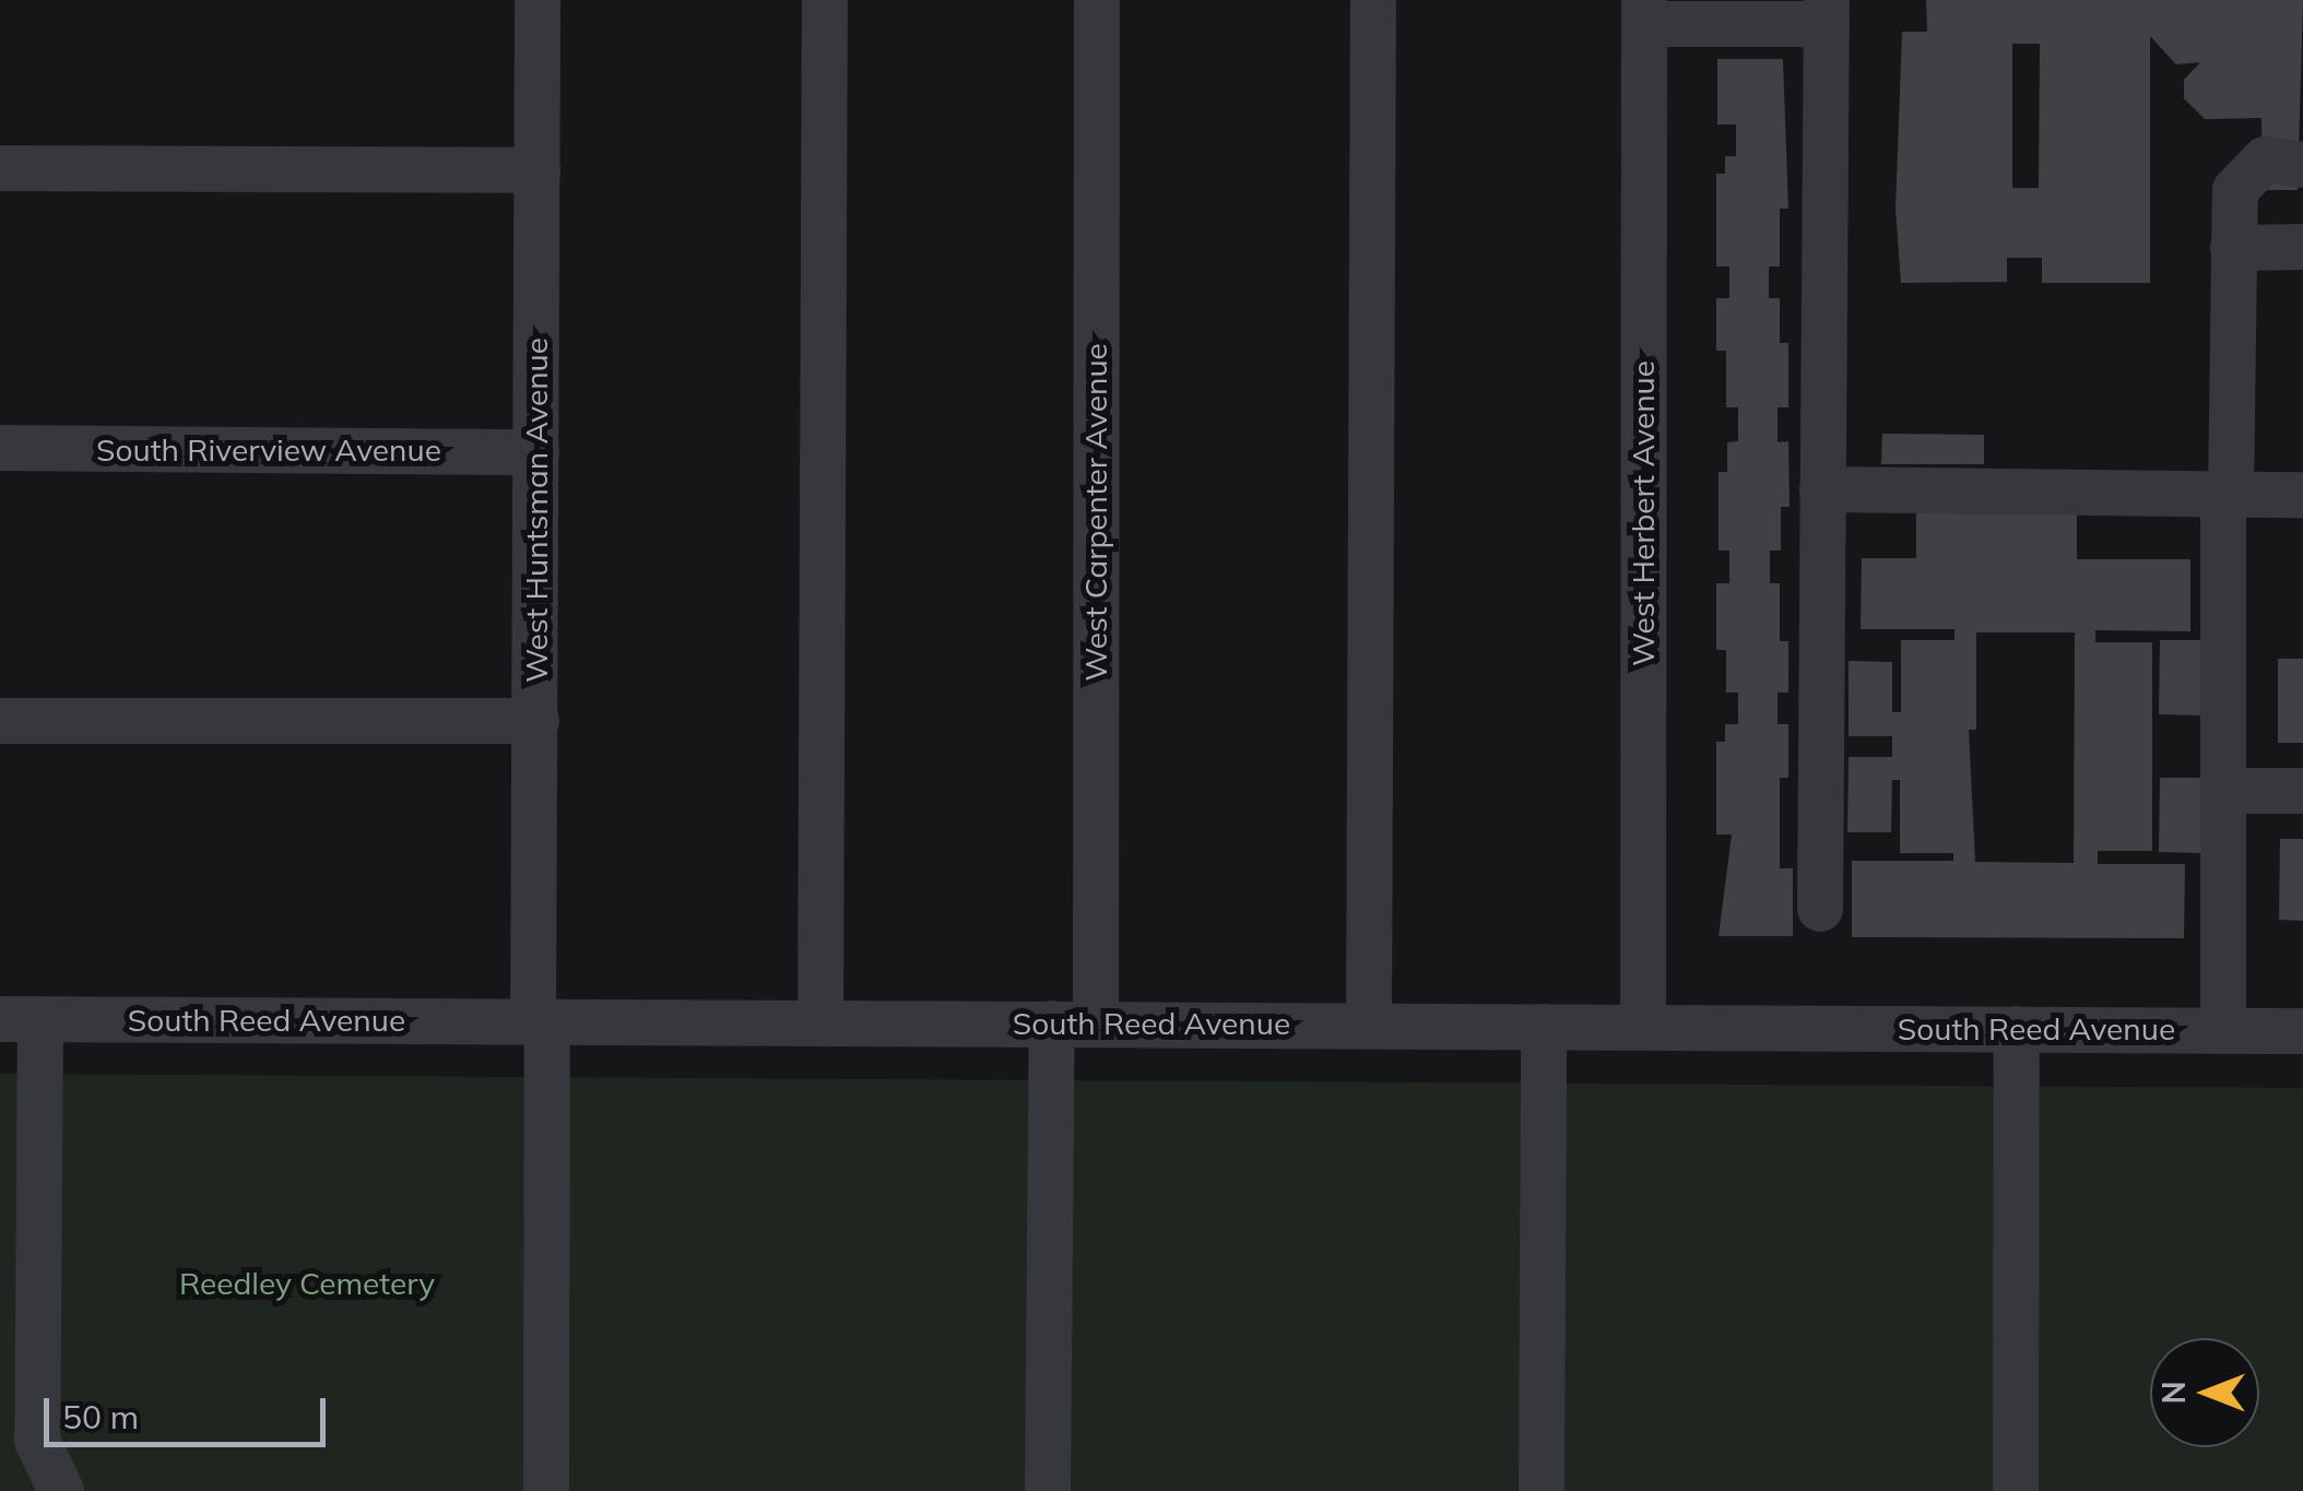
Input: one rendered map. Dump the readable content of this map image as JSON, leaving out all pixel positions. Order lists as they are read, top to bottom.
{
  "streets": {
    "street": [
      "South Riverview Avenue",
      "West Huntsman Avenue",
      "West Carpenter Avenue",
      "West Herbert Avenue",
      "South Reed Avenue"
    ]
  },
  "crossings": [
    ["South Riverview Avenue", "West Huntsman Avenue"],
    ["West Huntsman Avenue", "South Reed Avenue"],
    ["West Carpenter Avenue", "South Reed Avenue"],
    ["West Herbert Avenue", "South Reed Avenue"]
  ],
  "parks": ["Reedley Cemetery"],
  "scale_bar": "50 m",
  "north": "left"
}
